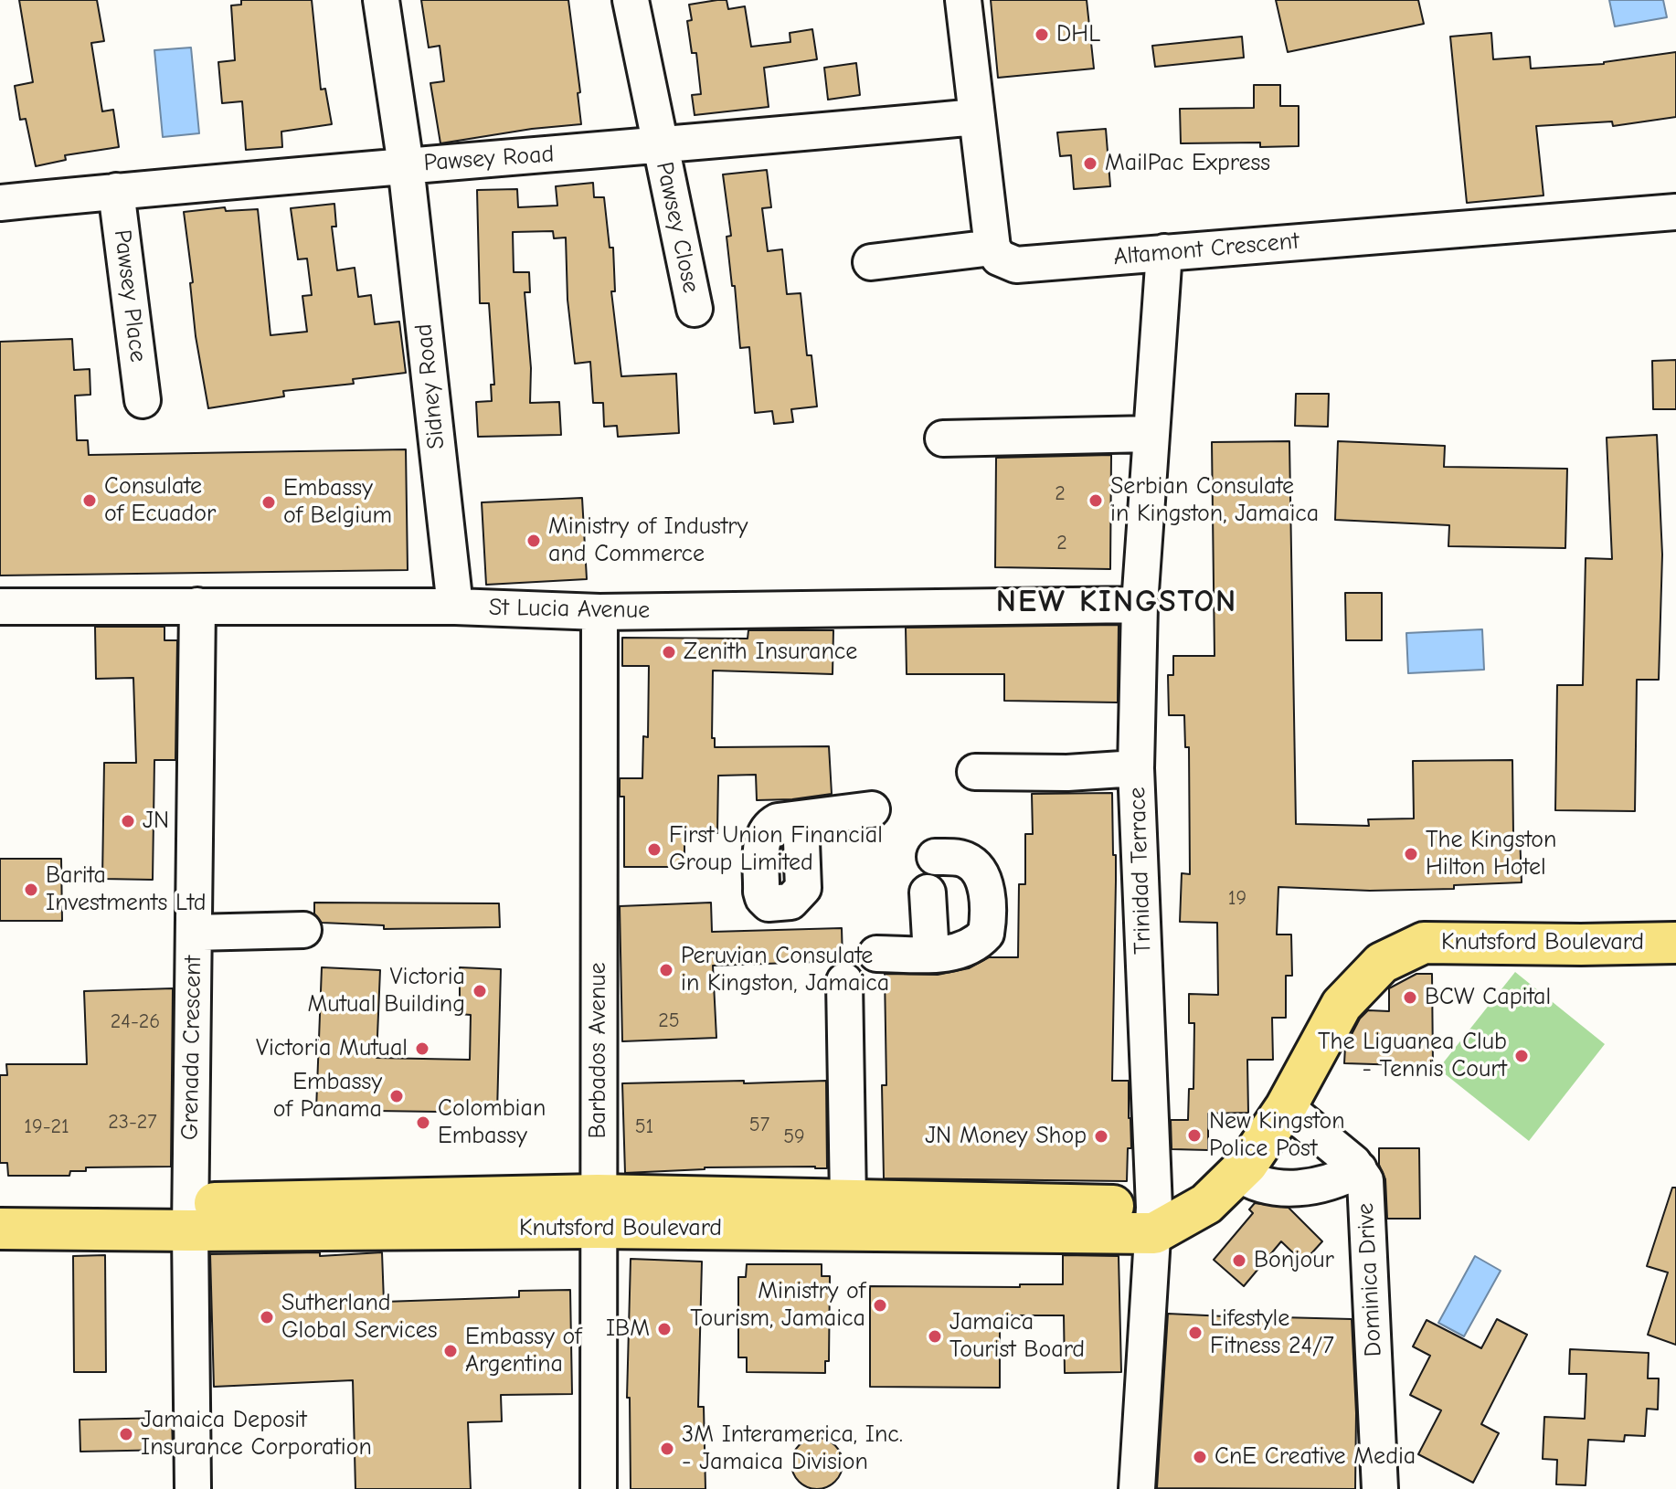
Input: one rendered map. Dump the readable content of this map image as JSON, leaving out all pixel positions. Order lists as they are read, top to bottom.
{
  "streets": {
    "main road": ["Knutsford Boulevard"],
    "street": [
      "Pawsey Road",
      "Pawsey Close",
      "Altamont Crescent",
      "Pawsey Place",
      "Sidney Road",
      "St Lucia Avenue",
      "Trinidad Terrace",
      "Grenada Crescent",
      "Barbados Avenue",
      "Dominica Drive"
    ]
  },
  "crossings": [
    ["Pawsey Road", "Pawsey Close"],
    ["Pawsey Road", "Pawsey Place"],
    ["Pawsey Road", "Sidney Road"],
    ["Altamont Crescent", "Trinidad Terrace"],
    ["Sidney Road", "St Lucia Avenue"],
    ["St Lucia Avenue", "Trinidad Terrace"],
    ["St Lucia Avenue", "Grenada Crescent"],
    ["St Lucia Avenue", "Barbados Avenue"],
    ["Trinidad Terrace", "Knutsford Boulevard"],
    ["Knutsford Boulevard", "Grenada Crescent"],
    ["Knutsford Boulevard", "Barbados Avenue"],
    ["Knutsford Boulevard", "Dominica Drive"]
  ],
  "districts": ["NEW KINGSTON"],
  "places": [
    "DHL",
    "MailPac Express",
    "Consulate of Ecuador",
    "Serbian Consulate in Kingston, Jamaica",
    "Embassy of Belgium",
    "Ministry of Industry and Commerce",
    "Zenith Insurance",
    "JN",
    "First Union Financial Group Limited",
    "The Kingston Hilton Hotel",
    "Barita Investments Ltd",
    "Peruvian Consulate in Kingston, Jamaica",
    "Victoria Mutual Building",
    "BCW Capital",
    "Victoria Mutual",
    "The Liguanea Club - Tennis Court",
    "Embassy of Panama",
    "Colombian Embassy",
    "New Kingston Police Post",
    "JN Money Shop",
    "Bonjour",
    "Ministry of Tourism, Jamaica",
    "Sutherland Global Services",
    "IBM",
    "Lifestyle Fitness 24/7",
    "Jamaica Tourist Board",
    "Embassy of Argentina",
    "Jamaica Deposit Insurance Corporation",
    "3M Interamerica, Inc. - Jamaica Division",
    "CnE Creative Media"
  ],
  "house_numbers": [
    "2",
    "2",
    "19",
    "25",
    "24-26",
    "23-27",
    "57",
    "19-21",
    "51",
    "59"
  ]
}
